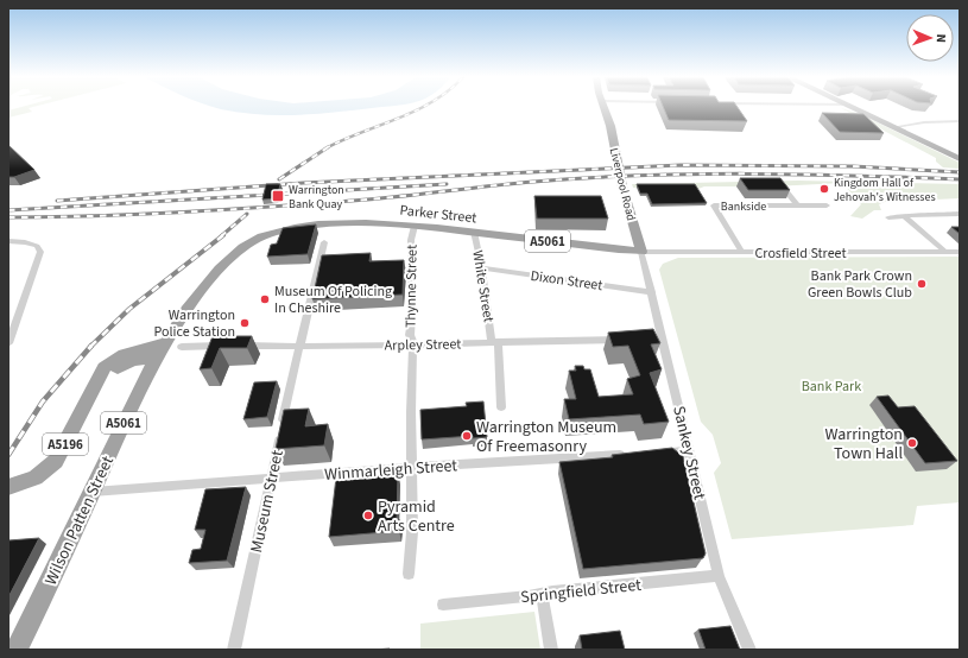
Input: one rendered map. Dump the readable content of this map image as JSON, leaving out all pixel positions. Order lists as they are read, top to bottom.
{
  "streets": {
    "highway": [
      "Liverpool Road",
      "Parker Street",
      "A5061",
      "A5196",
      "Wilson Patten Street"
    ],
    "street": [
      "Bankside",
      "Crosfield Street",
      "Dixon Street",
      "Thynne Street",
      "White Street",
      "Arpley Street",
      "Sankey Street",
      "Winmarleigh Street",
      "Museum Street",
      "Springfield Street"
    ]
  },
  "crossings": [
    ["Liverpool Road", "Parker Street"],
    ["Liverpool Road", "Crosfield Street"],
    ["Liverpool Road", "Sankey Street"],
    ["Bankside", "Crosfield Street"],
    ["Parker Street", "Crosfield Street"],
    ["Parker Street", "Thynne Street"],
    ["Parker Street", "White Street"],
    ["Parker Street", "Sankey Street"],
    ["Parker Street", "Wilson Patten Street"],
    ["Crosfield Street", "Sankey Street"],
    ["Dixon Street", "White Street"],
    ["Dixon Street", "Sankey Street"],
    ["Thynne Street", "Arpley Street"],
    ["Thynne Street", "Winmarleigh Street"],
    ["White Street", "Arpley Street"],
    ["Arpley Street", "Sankey Street"],
    ["Arpley Street", "Museum Street"],
    ["A5196", "Wilson Patten Street"],
    ["Sankey Street", "Springfield Street"],
    ["Winmarleigh Street", "Museum Street"],
    ["Winmarleigh Street", "Wilson Patten Street"]
  ],
  "parks": ["Bank Park"],
  "places": {
    "other": [
      "Kingdom Hall of Jehovah's Witnesses",
      "Bank Park Crown Green Bowls Club",
      "Museum Of Policing In Cheshire",
      "Warrington Police Station",
      "Warrington Museum Of Freemasonry",
      "Warrington Town Hall",
      "Pyramid Arts Centre"
    ],
    "transit": ["Warrington Bank Quay"]
  },
  "north": "right"
}
